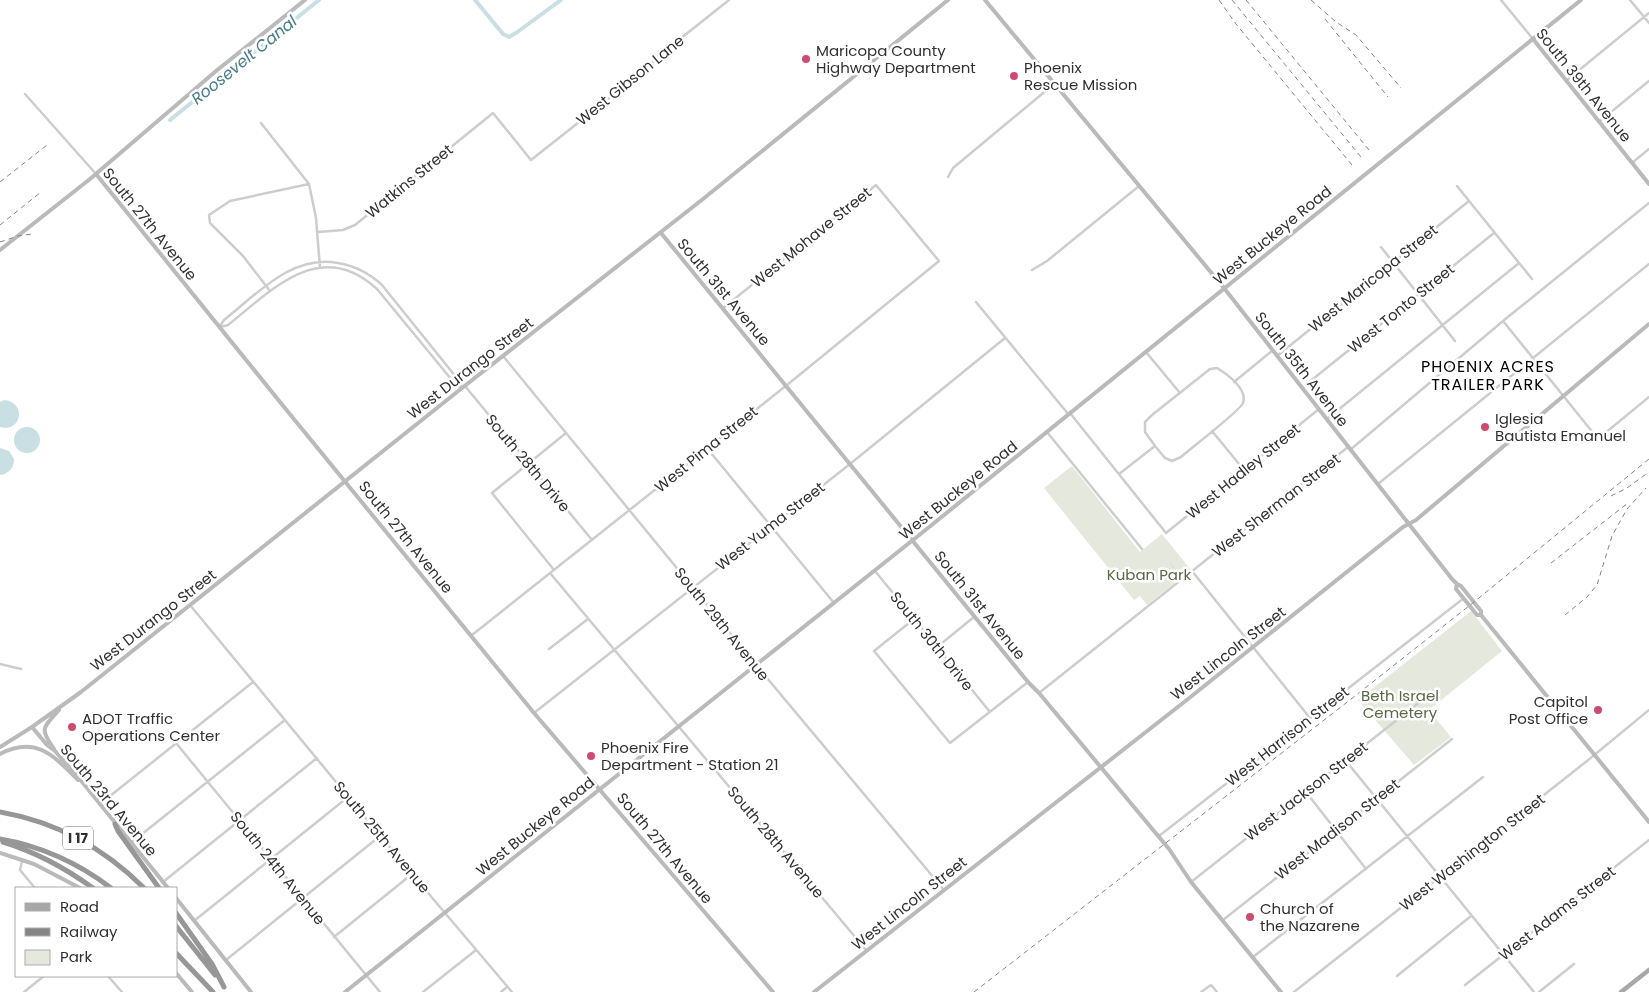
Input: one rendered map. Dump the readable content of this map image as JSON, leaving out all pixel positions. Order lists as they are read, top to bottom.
{
  "streets": {
    "highway": ["I 17"],
    "main road": [
      "South 39th Avenue",
      "South 27th Avenue",
      "West Buckeye Road",
      "South 31st Avenue",
      "West Durango Street",
      "South 35th Avenue",
      "West Lincoln Street",
      "South 23rd Avenue"
    ],
    "street": [
      "West Gibson Lane",
      "Watkins Street",
      "West Mohave Street",
      "West Maricopa Street",
      "West Tonto Street",
      "West Pima Street",
      "South 28th Drive",
      "West Hadley Street",
      "West Sherman Street",
      "West Yuma Street",
      "South 29th Avenue",
      "South 30th Drive",
      "West Harrison Street",
      "West Jackson Street",
      "West Madison Street",
      "South 25th Avenue",
      "South 28th Avenue",
      "West Washington Street",
      "South 24th Avenue",
      "West Adams Street"
    ]
  },
  "crossings": [
    ["West Gibson Lane", "Watkins Street"],
    ["South 39th Avenue", "West Buckeye Road"],
    ["South 27th Avenue", "West Buckeye Road"],
    ["South 27th Avenue", "West Durango Street"],
    ["South 27th Avenue", "West Pima Street"],
    ["South 27th Avenue", "West Yuma Street"],
    ["West Buckeye Road", "South 31st Avenue"],
    ["West Buckeye Road", "South 35th Avenue"],
    ["West Buckeye Road", "South 29th Avenue"],
    ["West Buckeye Road", "South 30th Drive"],
    ["West Buckeye Road", "South 25th Avenue"],
    ["West Buckeye Road", "South 28th Avenue"],
    ["West Buckeye Road", "South 24th Avenue"],
    ["West Mohave Street", "South 31st Avenue"],
    ["West Mohave Street", "West Pima Street"],
    ["West Maricopa Street", "South 35th Avenue"],
    ["South 31st Avenue", "West Durango Street"],
    ["South 31st Avenue", "West Pima Street"],
    ["South 31st Avenue", "West Sherman Street"],
    ["South 31st Avenue", "West Yuma Street"],
    ["South 31st Avenue", "West Lincoln Street"],
    ["South 31st Avenue", "West Harrison Street"],
    ["South 31st Avenue", "West Jackson Street"],
    ["South 31st Avenue", "West Madison Street"],
    ["West Durango Street", "South 28th Drive"],
    ["West Durango Street", "South 29th Avenue"],
    ["West Durango Street", "South 23rd Avenue"],
    ["West Durango Street", "South 25th Avenue"],
    ["South 35th Avenue", "West Hadley Street"],
    ["South 35th Avenue", "West Sherman Street"],
    ["South 35th Avenue", "West Lincoln Street"],
    ["South 35th Avenue", "West Washington Street"],
    ["West Pima Street", "South 28th Drive"],
    ["West Pima Street", "South 29th Avenue"],
    ["West Pima Street", "South 28th Avenue"],
    ["South 28th Drive", "South 28th Avenue"],
    ["West Yuma Street", "South 29th Avenue"],
    ["West Yuma Street", "South 28th Avenue"],
    ["South 29th Avenue", "West Lincoln Street"],
    ["West Lincoln Street", "South 28th Avenue"]
  ],
  "districts": ["PHOENIX ACRES TRAILER PARK"],
  "water": ["Roosevelt Canal"],
  "parks": ["Kuban Park", "Beth Israel Cemetery"],
  "places": [
    "Maricopa County Highway Department",
    "Phoenix Rescue Mission",
    "Iglesia Bautista Emanuel",
    "Capitol Post Office",
    "ADOT Traffic Operations Center",
    "Phoenix Fire Department - Station 21",
    "Church of the Nazarene"
  ],
  "legend": ["Road", "Railway", "Park"]
}
